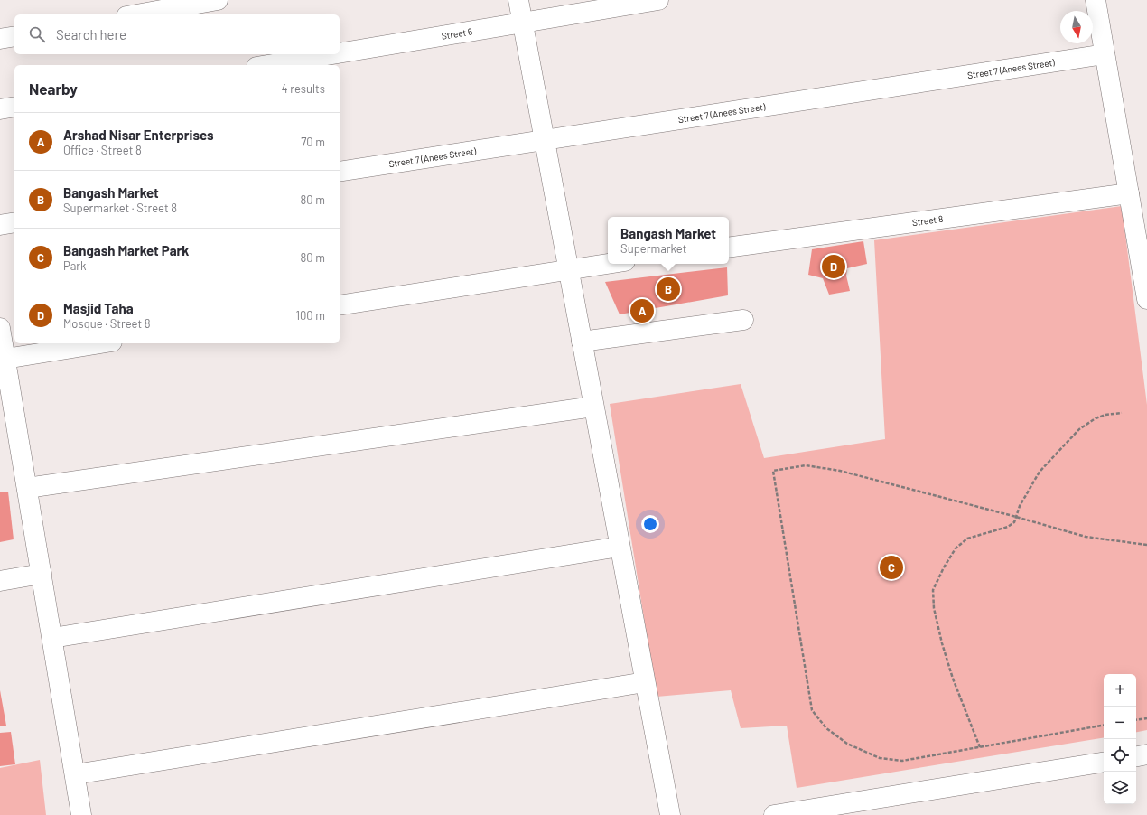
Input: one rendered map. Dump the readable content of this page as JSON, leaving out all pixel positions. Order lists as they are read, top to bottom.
{
  "streets": {
    "street": ["Street 6", "Street 7 (Anees Street)", "Street 8"]
  },
  "north": "bottom",
  "page": {
    "search": "Search here",
    "heading": ["Nearby", "4 results"],
    "list": [
      {
        "mark": "A",
        "name": "Arshad Nisar Enterprises",
        "note": "Office · Street 8",
        "value": "70 m"
      },
      {
        "mark": "B",
        "name": "Bangash Market",
        "note": "Supermarket · Street 8",
        "value": "80 m"
      },
      {
        "mark": "C",
        "name": "Bangash Market Park",
        "note": "Park",
        "value": "80 m"
      },
      {
        "mark": "D",
        "name": "Masjid Taha",
        "note": "Mosque · Street 8",
        "value": "100 m"
      }
    ],
    "popup": ["Bangash Market", "Supermarket"],
    "pins": [
      "D",
      "B",
      "A",
      "C"
    ],
    "map_buttons": ["+", "−"]
  }
}
